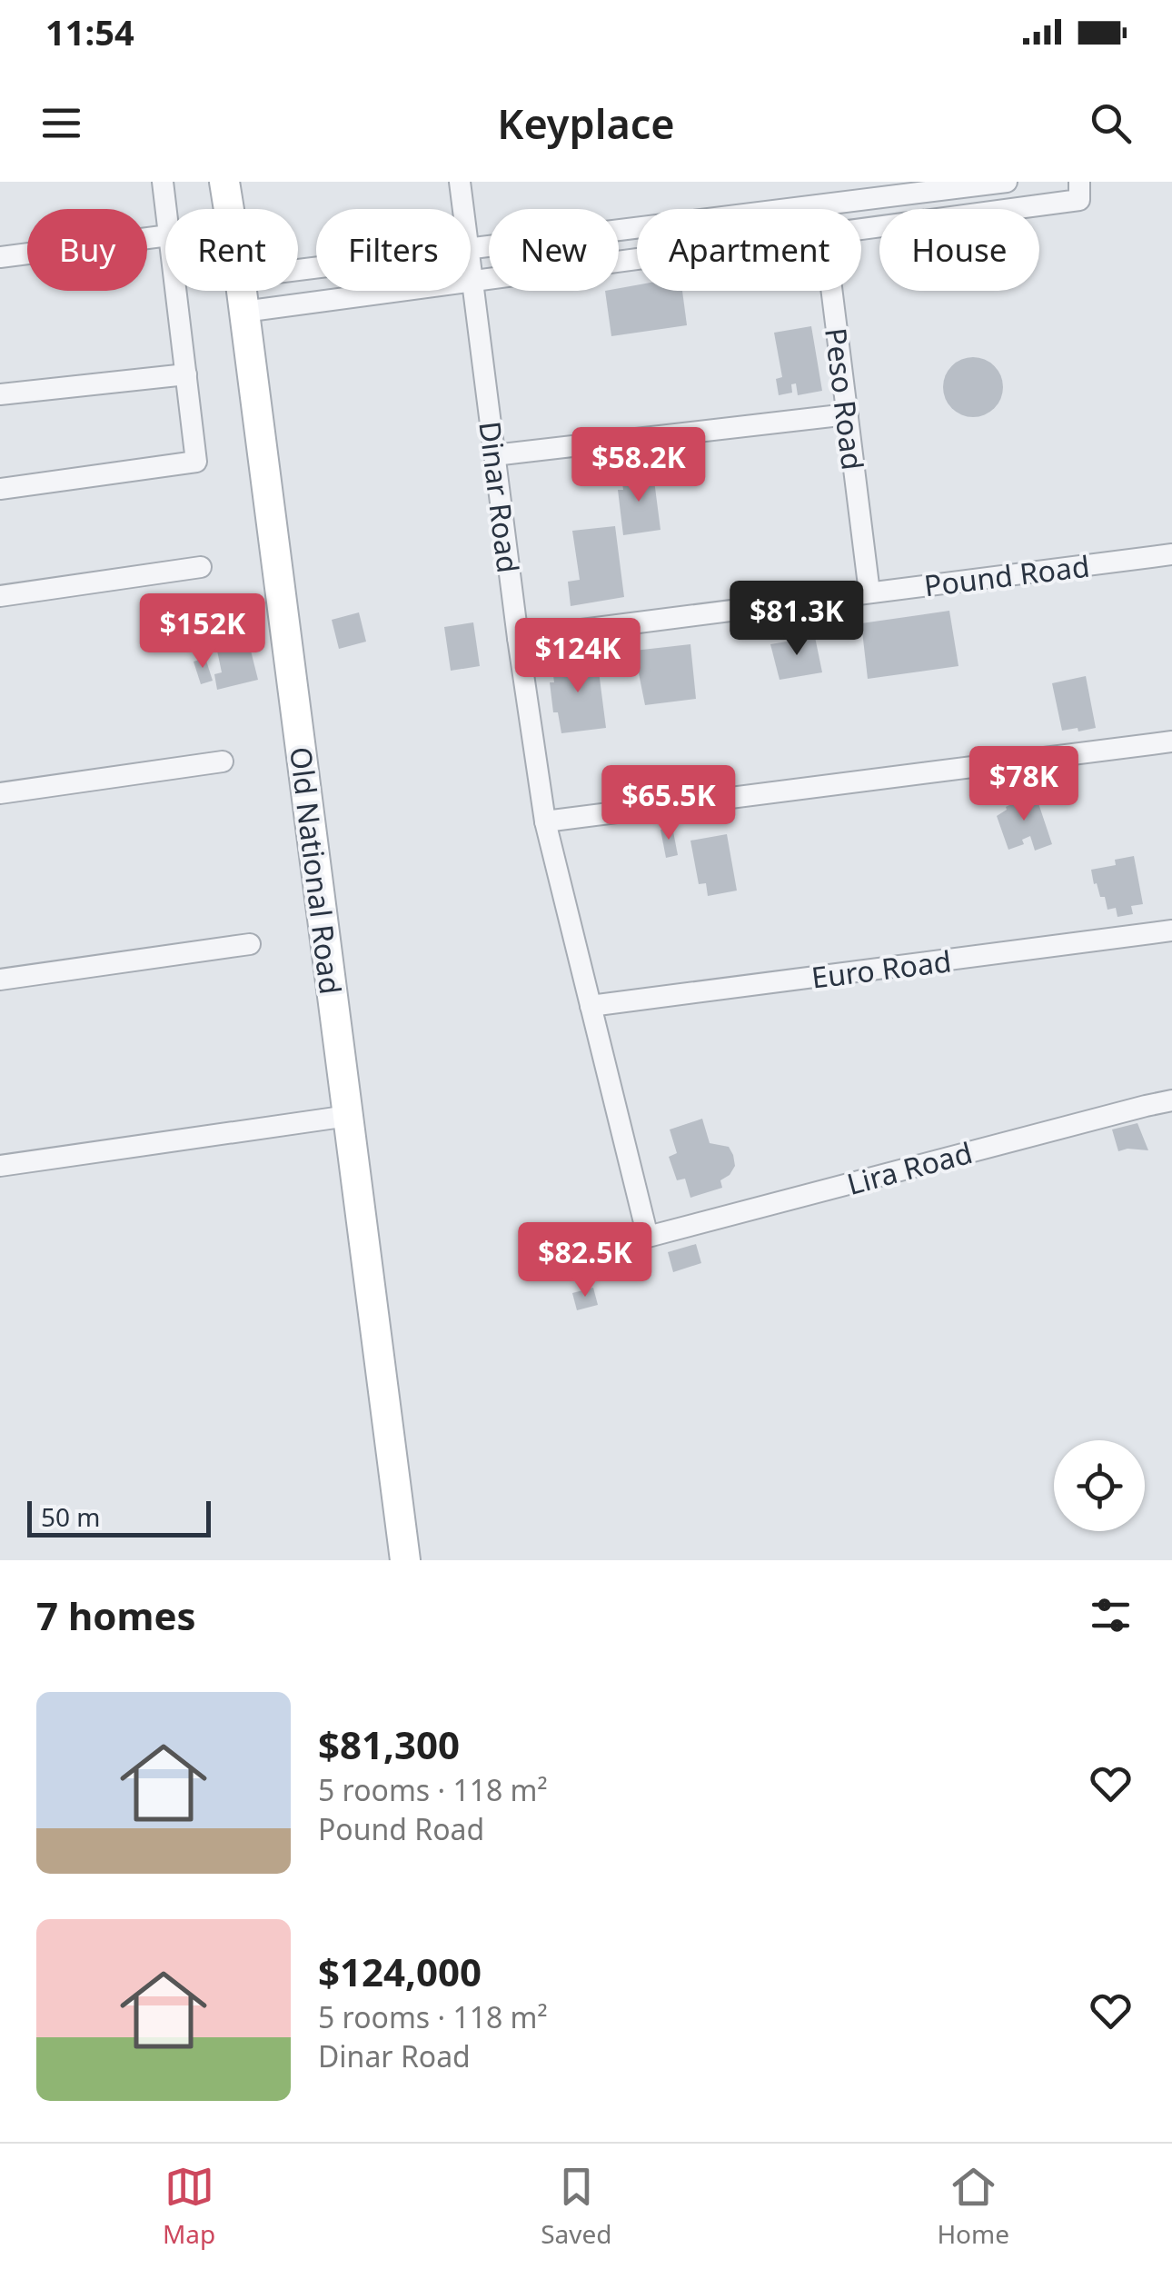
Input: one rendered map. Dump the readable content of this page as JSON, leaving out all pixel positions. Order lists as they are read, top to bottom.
{
  "streets": {
    "main road": ["Old National Road"],
    "street": [
      "Peso Road",
      "Dinar Road",
      "Pound Road",
      "Euro Road",
      "Lira Road"
    ]
  },
  "crossings": [
    ["Peso Road", "Pound Road"],
    ["Dinar Road", "Pound Road"],
    ["Dinar Road", "Euro Road"],
    ["Dinar Road", "Lira Road"]
  ],
  "scale_bar": "50 m",
  "page": {
    "status": "11:54",
    "header": "Keyplace",
    "chip": [
      "Buy",
      "Rent",
      "Filters",
      "New",
      "Apartment",
      "House"
    ],
    "price": [
      "$58.2K",
      "$81.3K",
      "$152K",
      "$124K",
      "$78K",
      "$65.5K",
      "$82.5K"
    ],
    "scale": "50 m",
    "heading": "7 homes",
    "list": [
      {
        "name": "$81,300",
        "note": "5 rooms · 118 m² · Pound Road"
      },
      {
        "name": "$124,000",
        "note": "5 rooms · 118 m² · Dinar Road"
      }
    ],
    "tabs": ["Map", "Saved", "Home"]
  }
}
